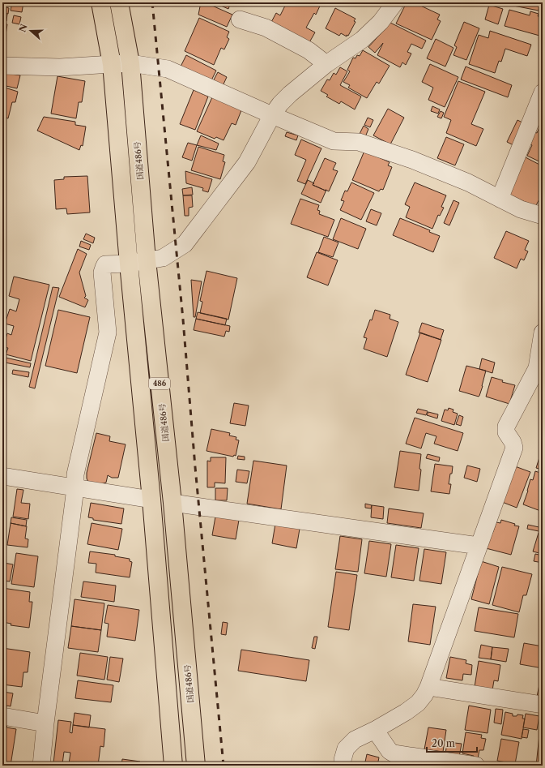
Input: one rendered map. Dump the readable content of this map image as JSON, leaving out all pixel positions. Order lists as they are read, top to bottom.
{
  "streets": {
    "highway": ["国道486号", "486"]
  },
  "scale_bar": "20 m",
  "north": "left"
}
